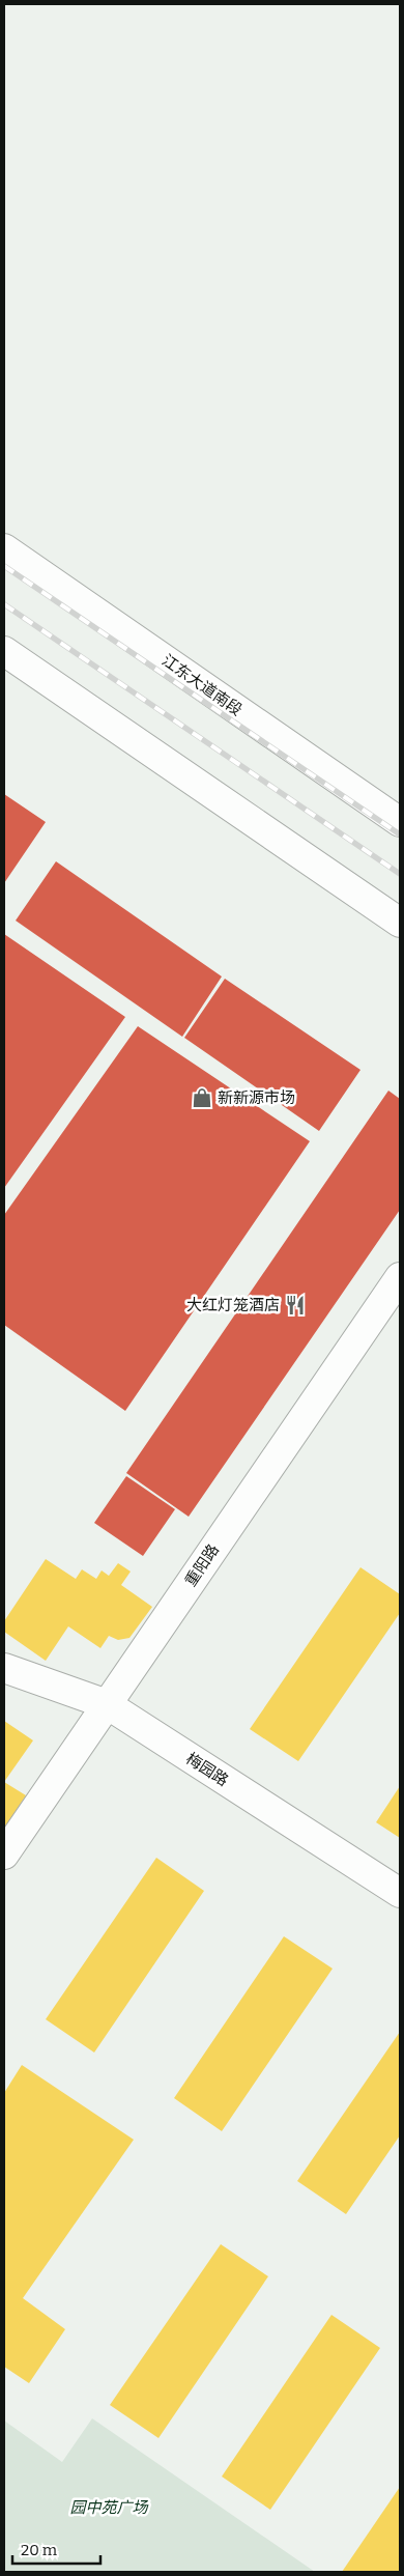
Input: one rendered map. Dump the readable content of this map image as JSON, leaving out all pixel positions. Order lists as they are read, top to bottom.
{
  "streets": {
    "street": ["江东大道南段", "重阳路", "梅园路"]
  },
  "crossings": [
    ["重阳路", "梅园路"]
  ],
  "parks": ["园中苑广场"],
  "places": {
    "shop": ["新新源市场"],
    "restaurant": ["大红灯笼酒店"]
  },
  "scale_bar": "20 m"
}
